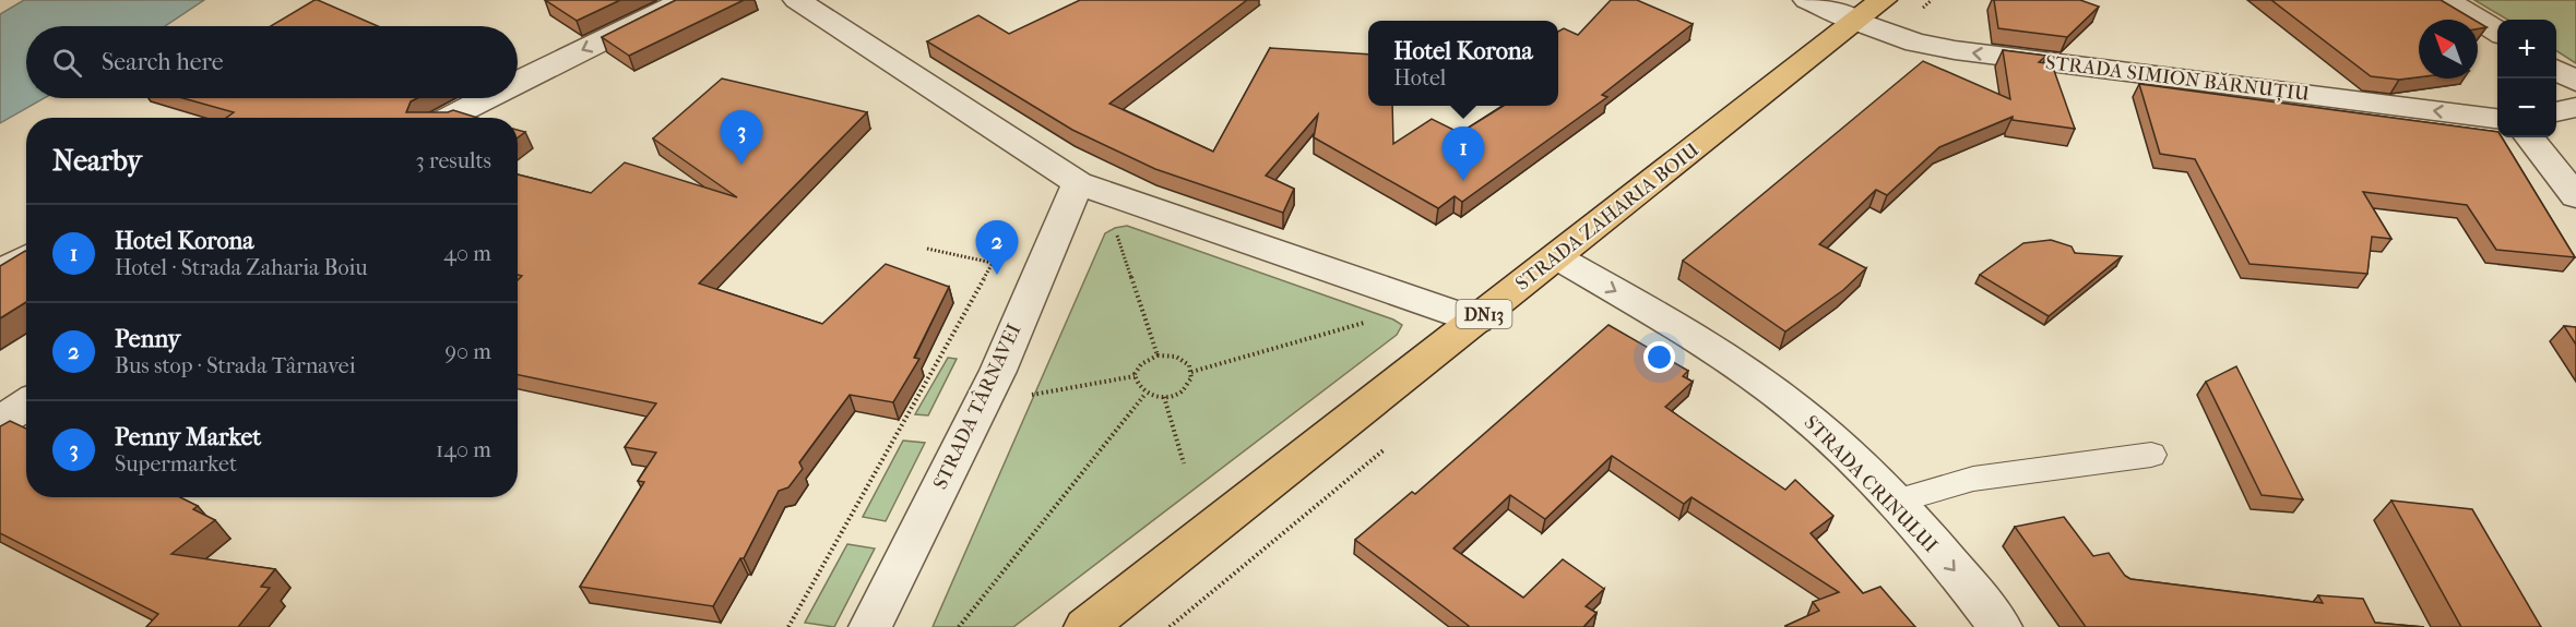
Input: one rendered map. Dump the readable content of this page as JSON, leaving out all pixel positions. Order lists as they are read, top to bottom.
{
  "streets": {
    "highway": ["STRADA ZAHARIA BOIU", "DN13"],
    "street": ["STRADA SIMION BĂRNUȚIU", "STRADA TÂRNAVEI", "STRADA CRINULUI"]
  },
  "crossings": [
    ["STRADA SIMION BĂRNUȚIU", "STRADA ZAHARIA BOIU"],
    ["STRADA ZAHARIA BOIU", "STRADA CRINULUI"]
  ],
  "one_way": ["STRADA SIMION BĂRNUȚIU", "STRADA CRINULUI"],
  "north": "top left",
  "page": {
    "map_buttons": ["+", "−"],
    "popup": ["Hotel Korona", "Hotel"],
    "search": "Search here",
    "pins": ["3", "1", "2"],
    "heading": ["Nearby", "3 results"],
    "list": [
      {
        "mark": "1",
        "name": "Hotel Korona",
        "note": "Hotel · Strada Zaharia Boiu",
        "value": "40 m"
      },
      {
        "mark": "2",
        "name": "Penny",
        "note": "Bus stop · Strada Târnavei",
        "value": "90 m"
      },
      {
        "mark": "3",
        "name": "Penny Market",
        "note": "Supermarket",
        "value": "140 m"
      }
    ]
  }
}
